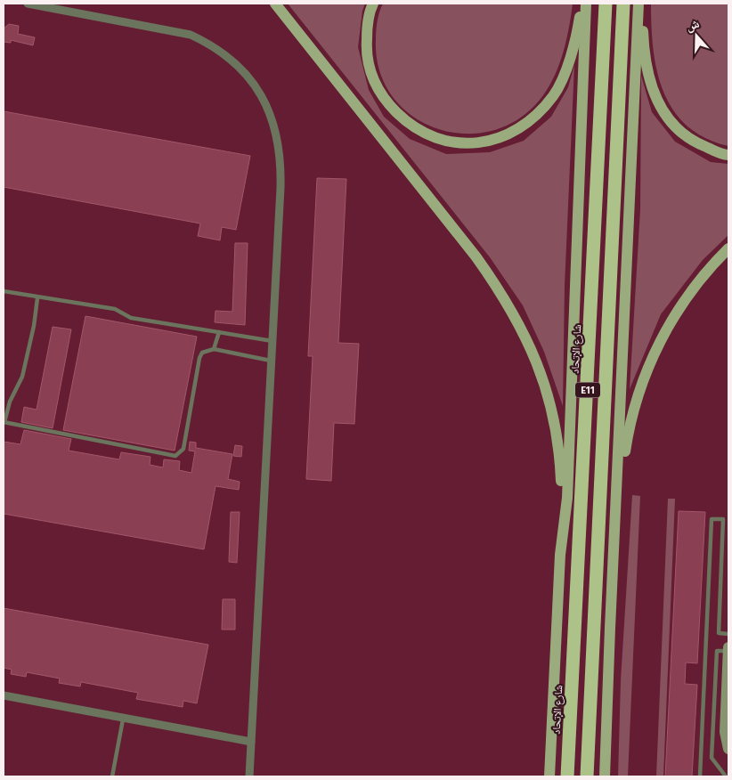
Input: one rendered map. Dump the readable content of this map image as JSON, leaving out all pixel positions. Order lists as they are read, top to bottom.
{
  "streets": {
    "highway": ["شارع الإتحاد", "E11"]
  },
  "north": "top"
}
